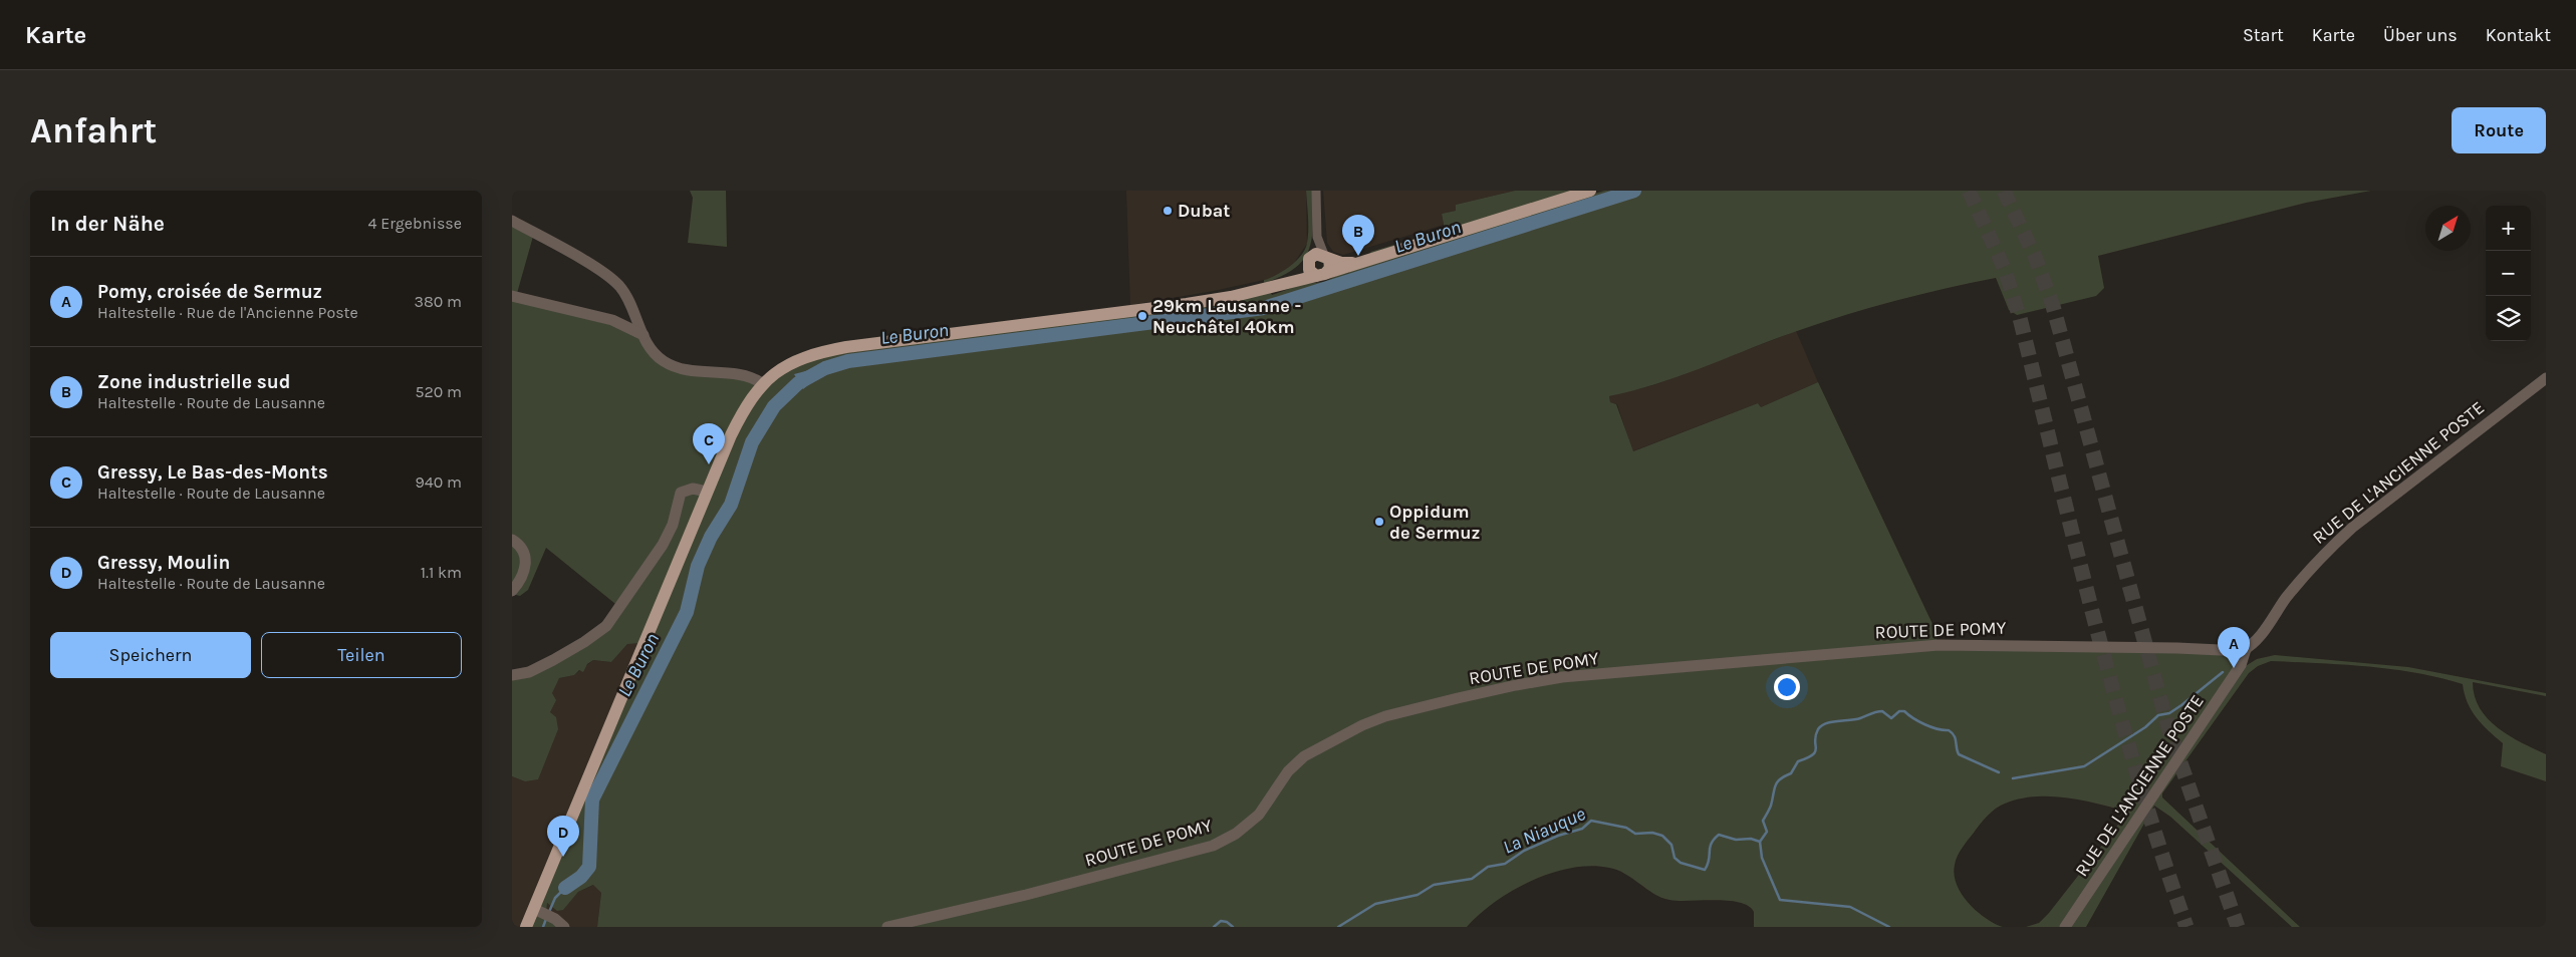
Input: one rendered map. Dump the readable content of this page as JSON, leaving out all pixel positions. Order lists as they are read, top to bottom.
{
  "streets": {
    "street": ["RUE DE L'ANCIENNE POSTE", "ROUTE DE POMY"]
  },
  "crossings": [
    ["RUE DE L'ANCIENNE POSTE", "ROUTE DE POMY"]
  ],
  "water": ["Le Buron", "La Niauque"],
  "places": ["Dubat", "29km Lausanne - Neuchâtel 40km", "Oppidum de Sermuz"],
  "north": "top right",
  "page": {
    "header": "Karte",
    "nav": [
      "Start",
      "Karte",
      "Über uns",
      "Kontakt"
    ],
    "buttons": [
      "Route",
      ["Speichern", "Teilen"]
    ],
    "title": "Anfahrt",
    "heading": ["In der Nähe", "4 Ergebnisse"],
    "map_buttons": ["+", "−"],
    "pins": [
      "B",
      "C",
      "A",
      "D"
    ],
    "list": [
      {
        "mark": "A",
        "name": "Pomy, croisée de Sermuz",
        "note": "Haltestelle · Rue de l'Ancienne Poste",
        "value": "380 m"
      },
      {
        "mark": "B",
        "name": "Zone industrielle sud",
        "note": "Haltestelle · Route de Lausanne",
        "value": "520 m"
      },
      {
        "mark": "C",
        "name": "Gressy, Le Bas-des-Monts",
        "note": "Haltestelle · Route de Lausanne",
        "value": "940 m"
      },
      {
        "mark": "D",
        "name": "Gressy, Moulin",
        "note": "Haltestelle · Route de Lausanne",
        "value": "1.1 km"
      }
    ]
  }
}
